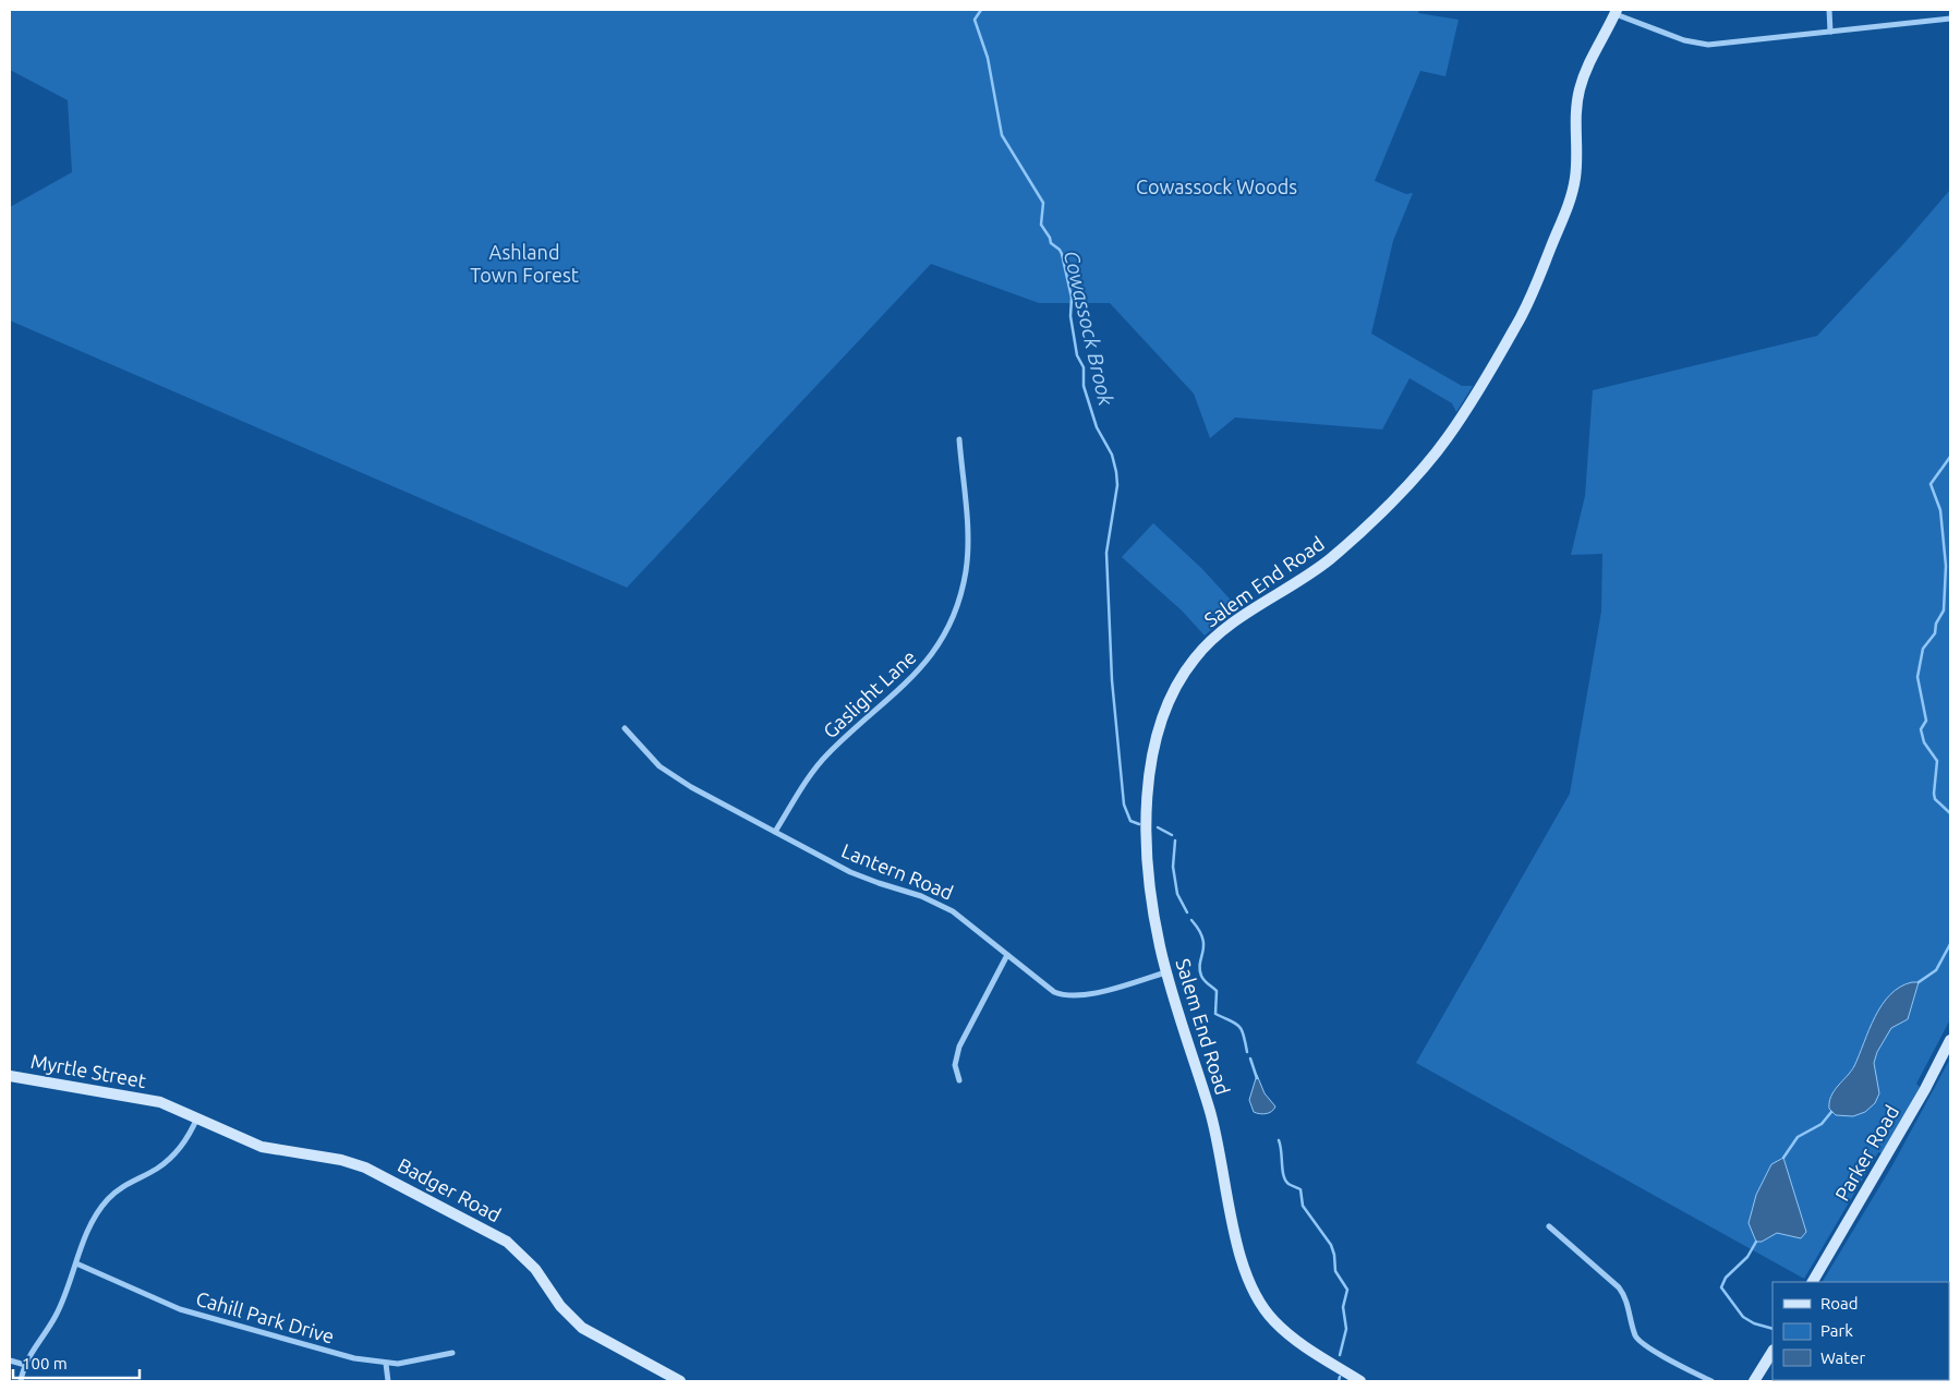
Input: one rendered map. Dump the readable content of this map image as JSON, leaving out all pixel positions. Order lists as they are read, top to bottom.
{
  "streets": {
    "street": [
      "Salem End Road",
      "Gaslight Lane",
      "Lantern Road",
      "Myrtle Street",
      "Parker Road",
      "Badger Road",
      "Cahill Park Drive"
    ]
  },
  "crossings": [
    ["Salem End Road", "Lantern Road"],
    ["Gaslight Lane", "Lantern Road"],
    ["Myrtle Street", "Badger Road"]
  ],
  "water": ["Cowassock Brook"],
  "parks": ["Cowassock Woods", "Ashland Town Forest"],
  "legend": ["Road", "Park", "Water"],
  "scale_bar": "100 m"
}
